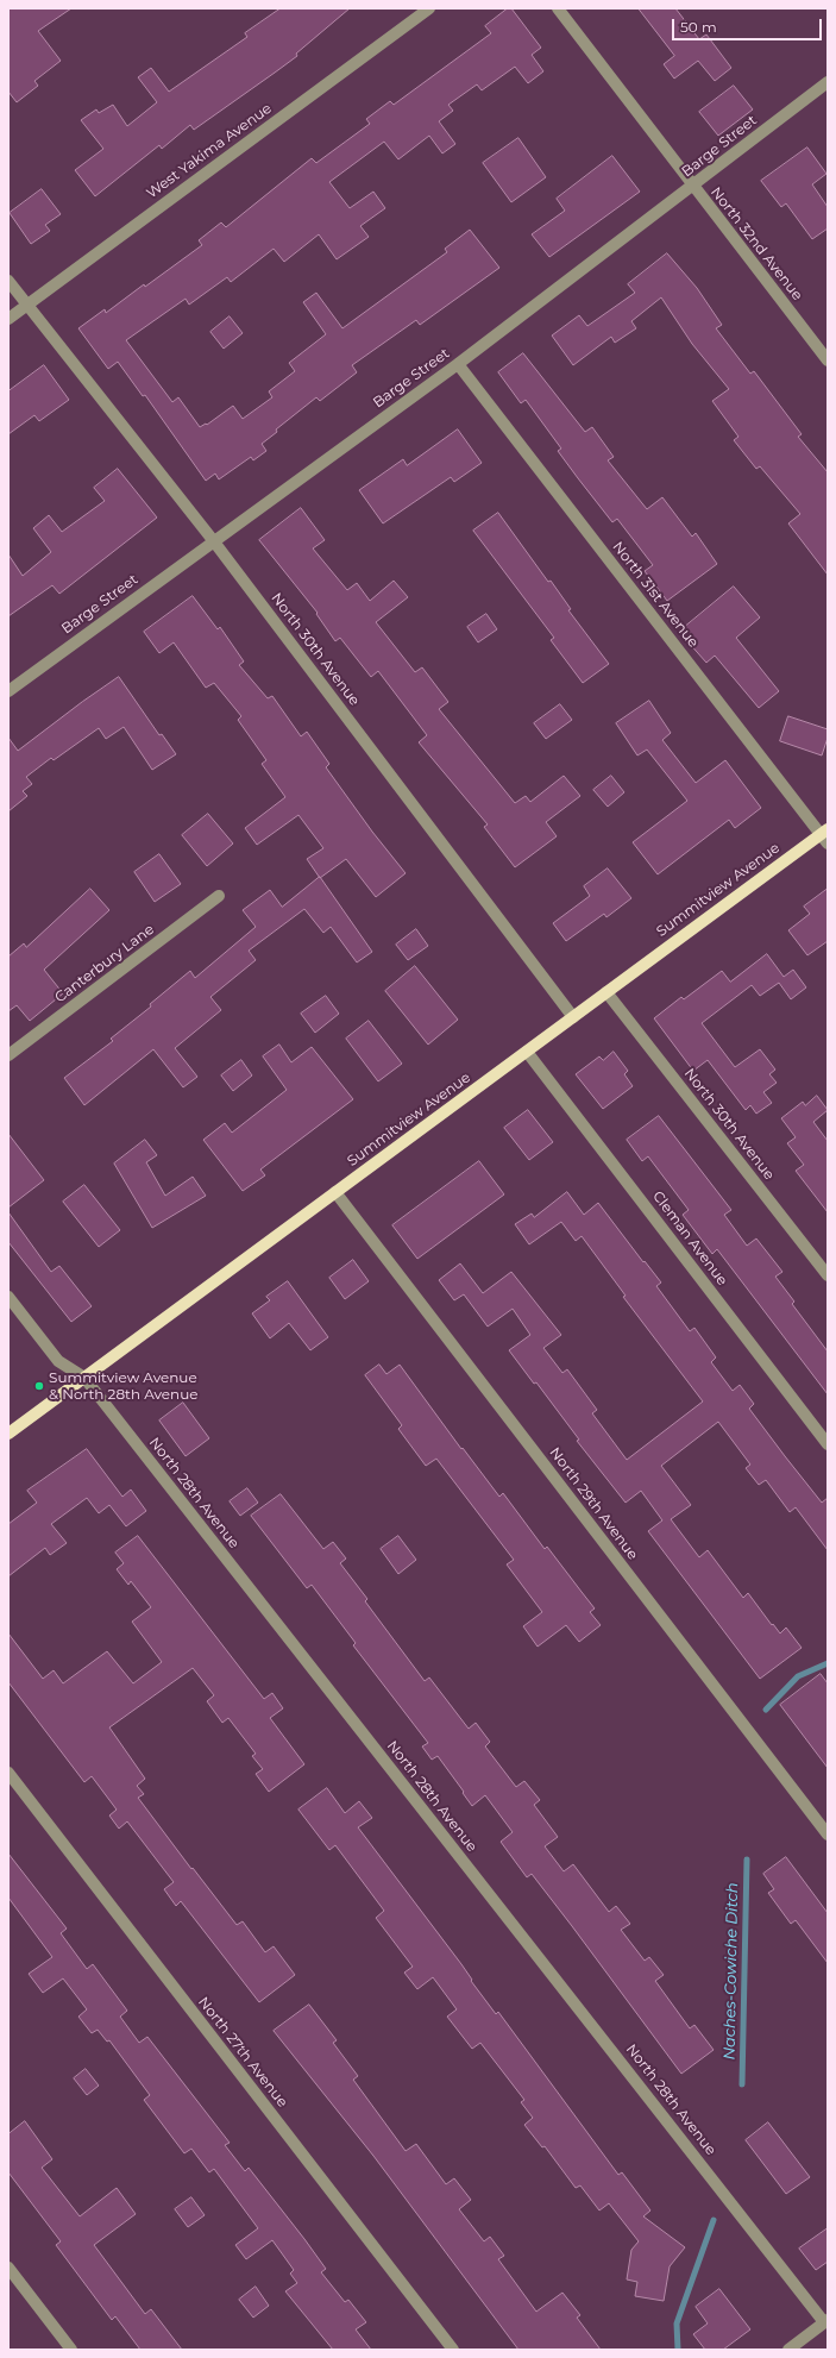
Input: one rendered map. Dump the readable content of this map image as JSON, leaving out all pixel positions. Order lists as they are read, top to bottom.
{
  "streets": {
    "main road": ["Summitview Avenue"],
    "street": [
      "Barge Street",
      "West Yakima Avenue",
      "North 32nd Avenue",
      "North 31st Avenue",
      "North 30th Avenue",
      "Canterbury Lane",
      "Cleman Avenue",
      "North 28th Avenue",
      "North 29th Avenue",
      "North 27th Avenue"
    ]
  },
  "crossings": [
    ["Barge Street", "North 32nd Avenue"],
    ["Barge Street", "North 31st Avenue"],
    ["Barge Street", "North 30th Avenue"],
    ["West Yakima Avenue", "North 30th Avenue"],
    ["North 31st Avenue", "Summitview Avenue"],
    ["North 30th Avenue", "Summitview Avenue"],
    ["Summitview Avenue", "Cleman Avenue"],
    ["Summitview Avenue", "North 28th Avenue"],
    ["Summitview Avenue", "North 29th Avenue"]
  ],
  "water": ["Naches-Cowiche Ditch"],
  "places": ["Summitview Avenue & North 28th Avenue"],
  "scale_bar": "50 m"
}
